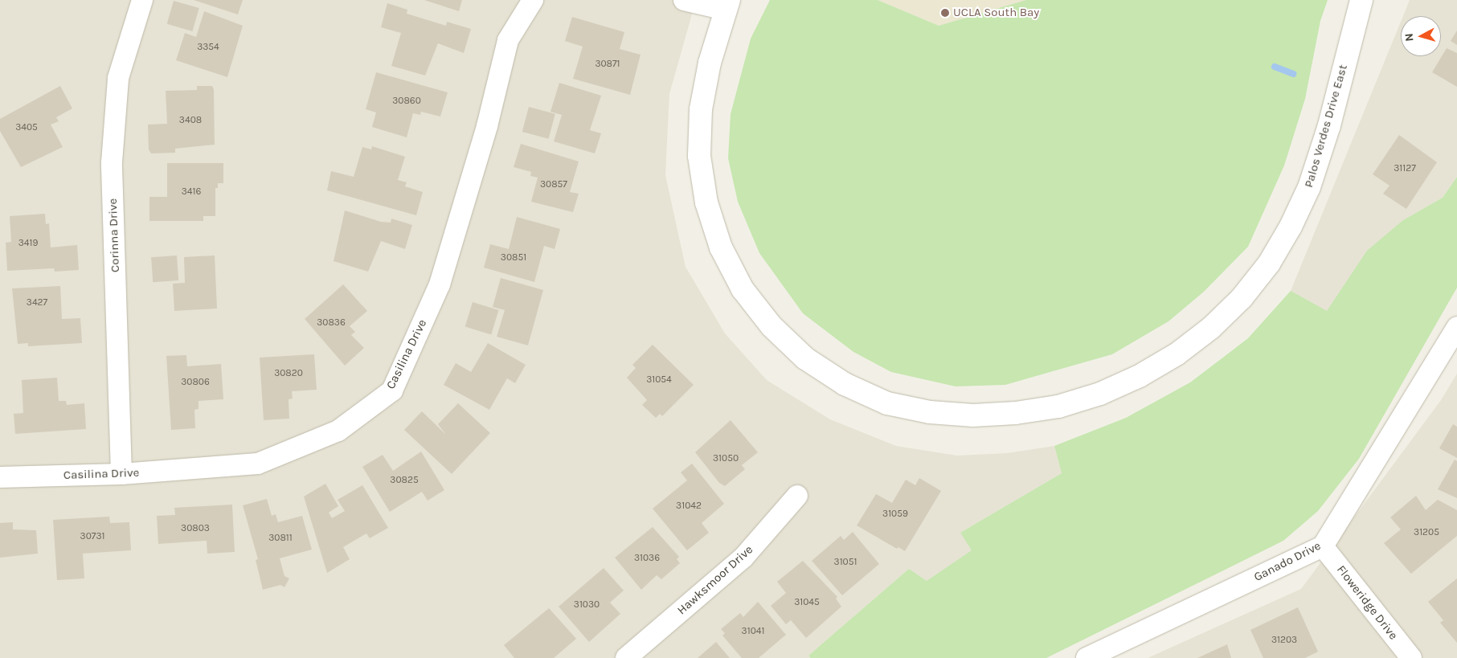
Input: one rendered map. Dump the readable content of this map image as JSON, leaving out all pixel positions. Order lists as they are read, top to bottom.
{
  "streets": {
    "street": [
      "Palos Verdes Drive East",
      "Corinna Drive",
      "Casilina Drive",
      "Ganado Drive",
      "Hawksmoor Drive",
      "Floweridge Drive"
    ]
  },
  "crossings": [
    ["Corinna Drive", "Casilina Drive"],
    ["Ganado Drive", "Floweridge Drive"]
  ],
  "places": ["UCLA South Bay"],
  "house_numbers": [
    "3354",
    "30871",
    "30860",
    "3408",
    "3405",
    "31127",
    "30857",
    "3416",
    "3419",
    "30851",
    "3427",
    "30836",
    "30820",
    "31054",
    "30806",
    "31050",
    "30825",
    "31042",
    "31059",
    "30803",
    "31205",
    "30731",
    "30811",
    "31036",
    "31051",
    "31045",
    "31030",
    "31041",
    "31203"
  ],
  "north": "left"
}
